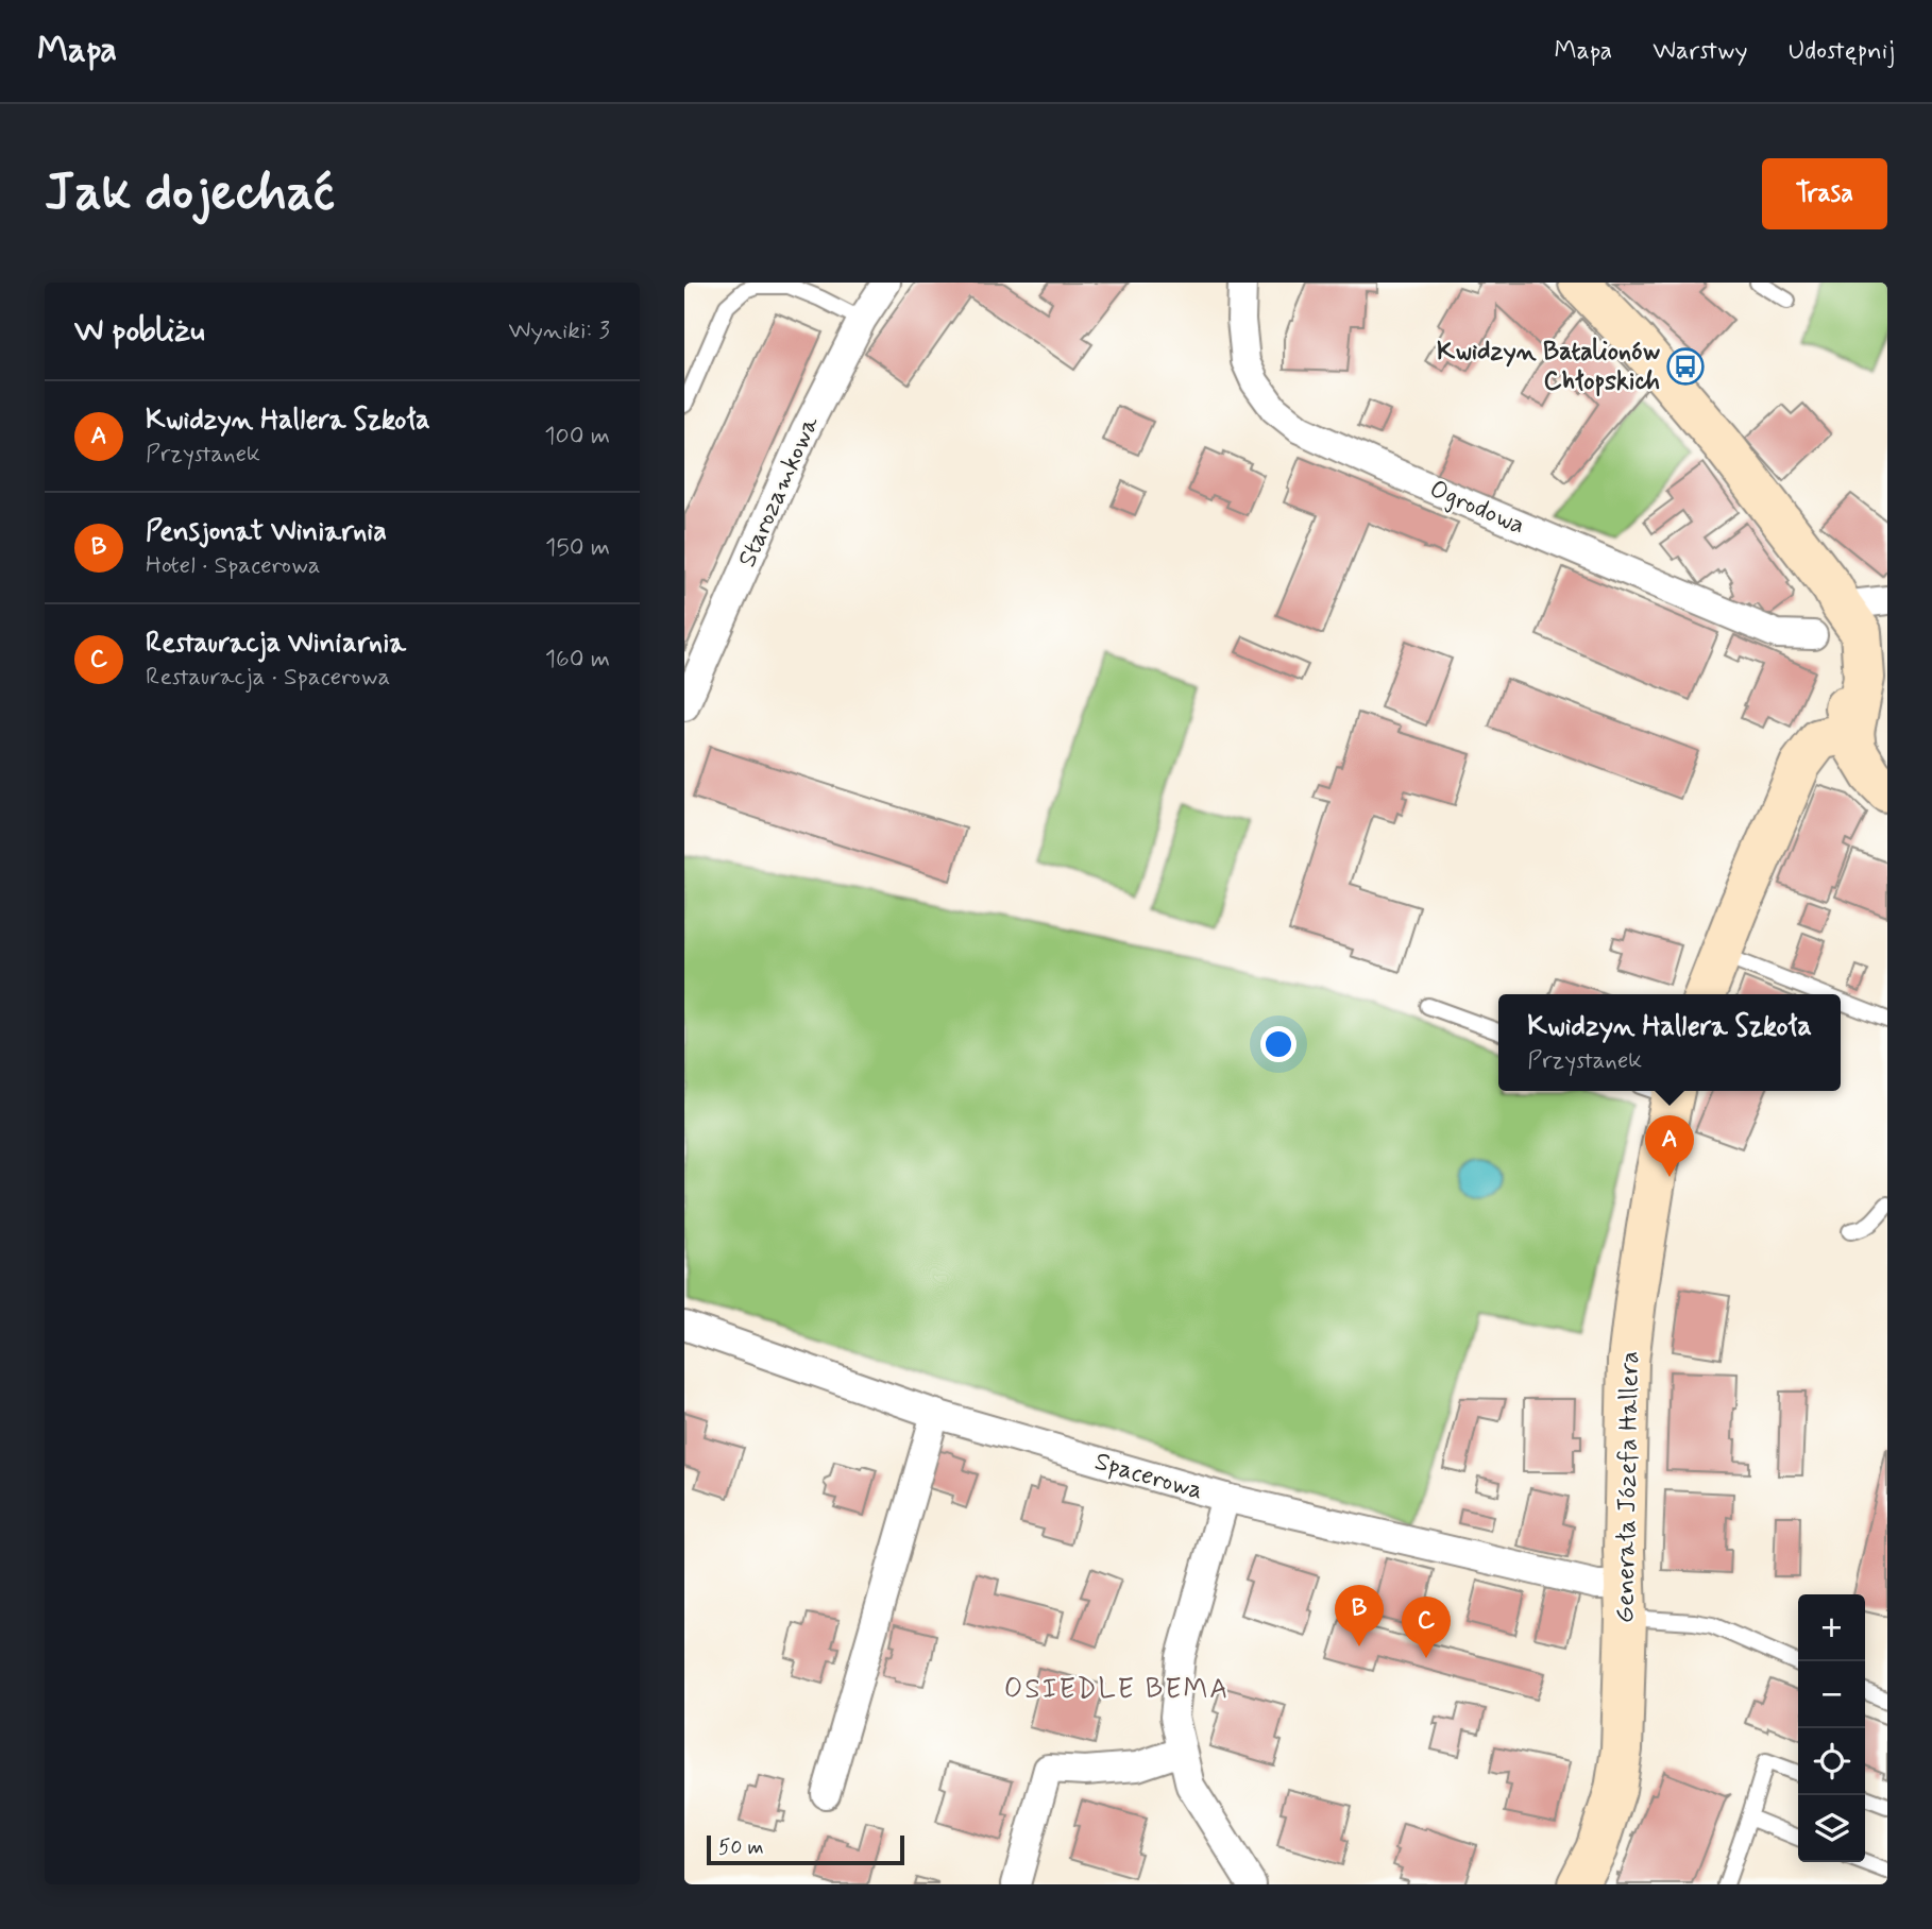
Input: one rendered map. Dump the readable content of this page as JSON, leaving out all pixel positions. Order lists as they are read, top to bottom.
{
  "streets": {
    "street": [
      "Starozamkowa",
      "Ogrodowa",
      "Spacerowa",
      "Generała Józefa Hallera"
    ]
  },
  "crossings": [
    ["Spacerowa", "Generała Józefa Hallera"]
  ],
  "districts": ["OSIEDLE BEMA"],
  "places": {
    "bus stop": ["Kwidzyn Batalionów Chłopskich"]
  },
  "scale_bar": "50 m",
  "page": {
    "header": "Mapa",
    "nav": ["Mapa", "Warstwy", "Udostępnij"],
    "buttons": "Trasa",
    "title": "Jak dojechać",
    "heading": ["W pobliżu", "Wyniki: 3"],
    "list": [
      {
        "mark": "A",
        "name": "Kwidzyn Hallera Szkoła",
        "note": "Przystanek",
        "value": "100 m"
      },
      {
        "mark": "B",
        "name": "Pensjonat Winiarnia",
        "note": "Hotel · Spacerowa",
        "value": "150 m"
      },
      {
        "mark": "C",
        "name": "Restauracja Winiarnia",
        "note": "Restauracja · Spacerowa",
        "value": "160 m"
      }
    ],
    "popup": ["Kwidzyn Hallera Szkoła", "Przystanek"],
    "pins": ["A", "B", "C"],
    "map_buttons": ["+", "−"],
    "scale": "50 m"
  }
}
